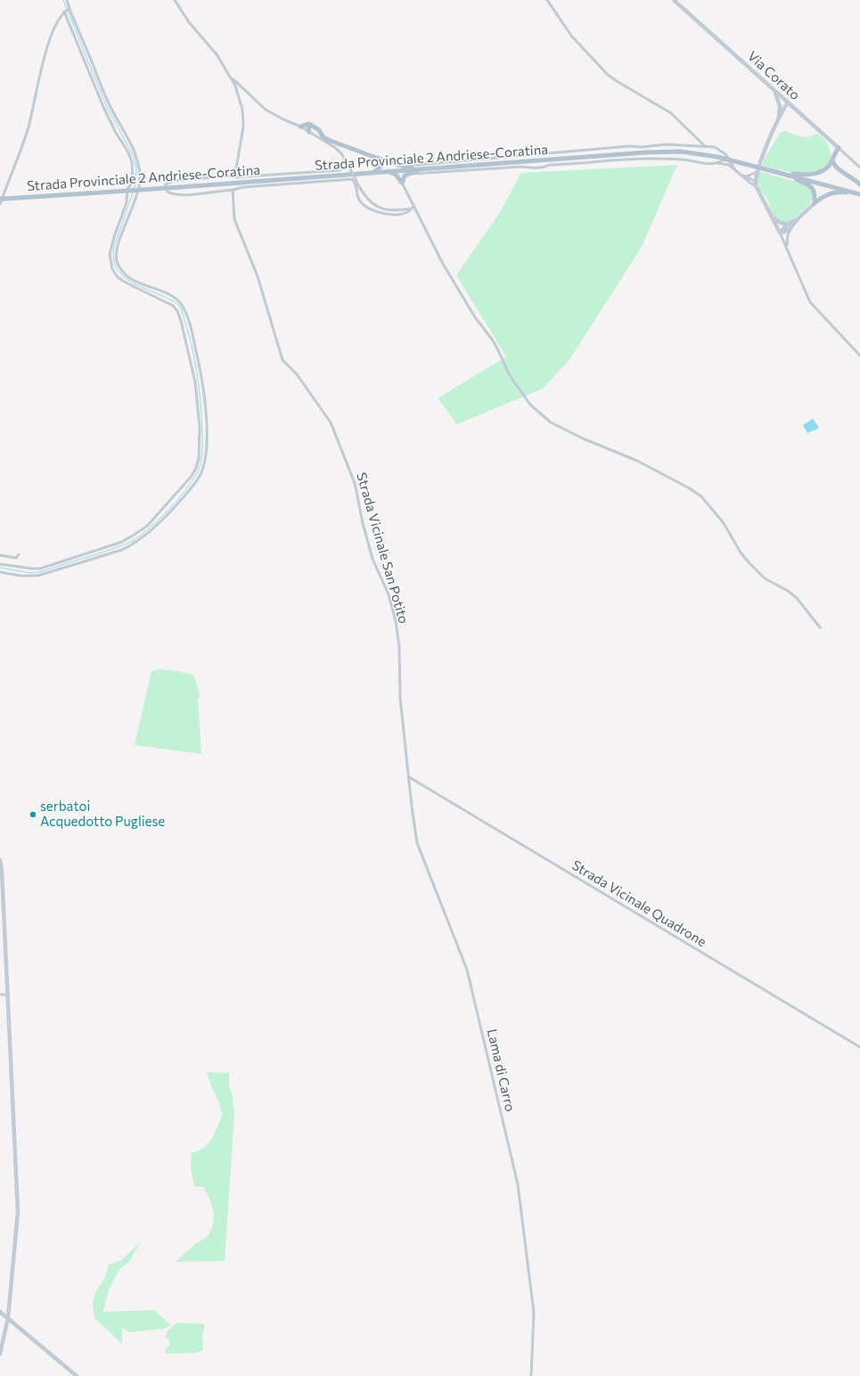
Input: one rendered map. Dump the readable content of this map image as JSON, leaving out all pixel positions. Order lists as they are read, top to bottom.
{
  "streets": {
    "main road": ["Via Corato", "Strada Provinciale 2 Andriese-Coratina"],
    "street": ["Strada Vicinale San Potito", "Strada Vicinale Quadrone", "Lama di Carro"]
  },
  "crossings": [
    ["Strada Vicinale San Potito", "Strada Vicinale Quadrone"],
    ["Strada Vicinale San Potito", "Lama di Carro"],
    ["Strada Vicinale Quadrone", "Lama di Carro"]
  ],
  "places": ["serbatoi Acquedotto Pugliese"]
}
